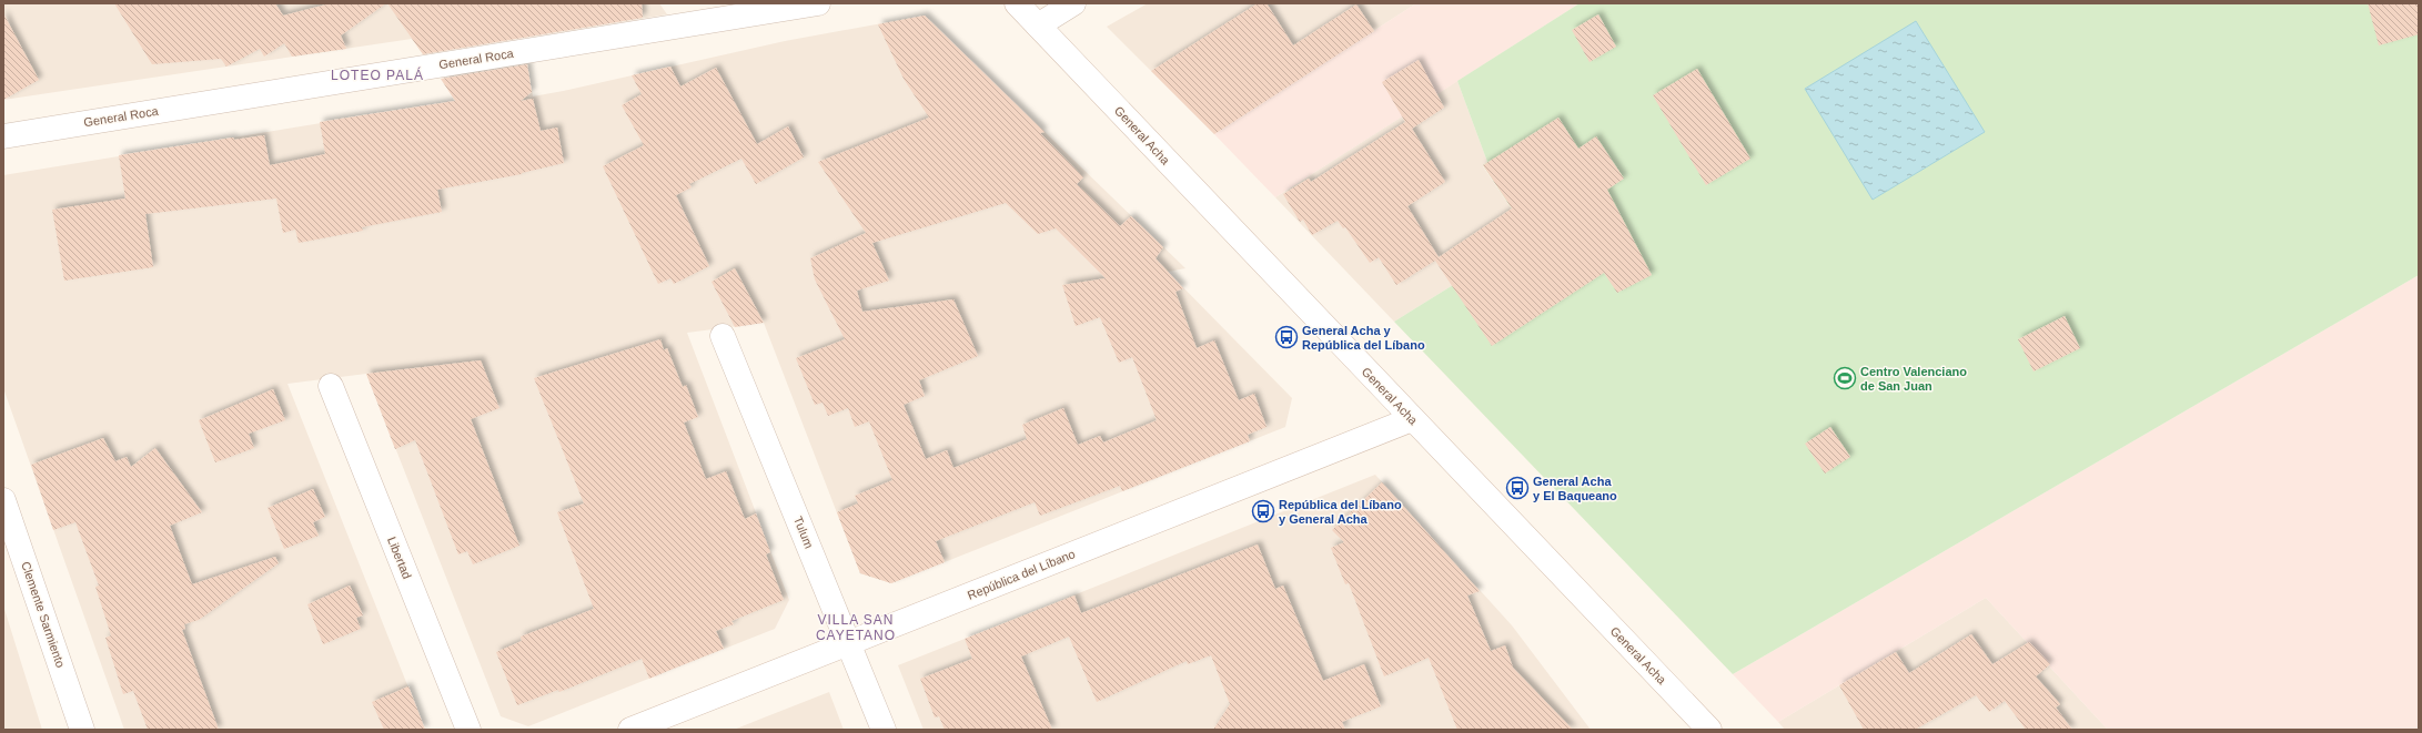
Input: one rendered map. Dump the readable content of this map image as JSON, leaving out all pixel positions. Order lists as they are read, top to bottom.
{
  "streets": {
    "street": [
      "General Roca",
      "General Acha",
      "Tulum",
      "Libertad",
      "República del Líbano",
      "Clemente Sarmiento"
    ]
  },
  "crossings": [
    ["General Acha", "República del Líbano"],
    ["Tulum", "República del Líbano"]
  ],
  "districts": ["LOTEO PALÁ", "VILLA SAN CAYETANO"],
  "places": {
    "bus stop": ["General Acha y República del Líbano", "General Acha y El Baqueano", "República del Líbano y General Acha"],
    "sports": ["Centro Valenciano de San Juan"]
  }
}
